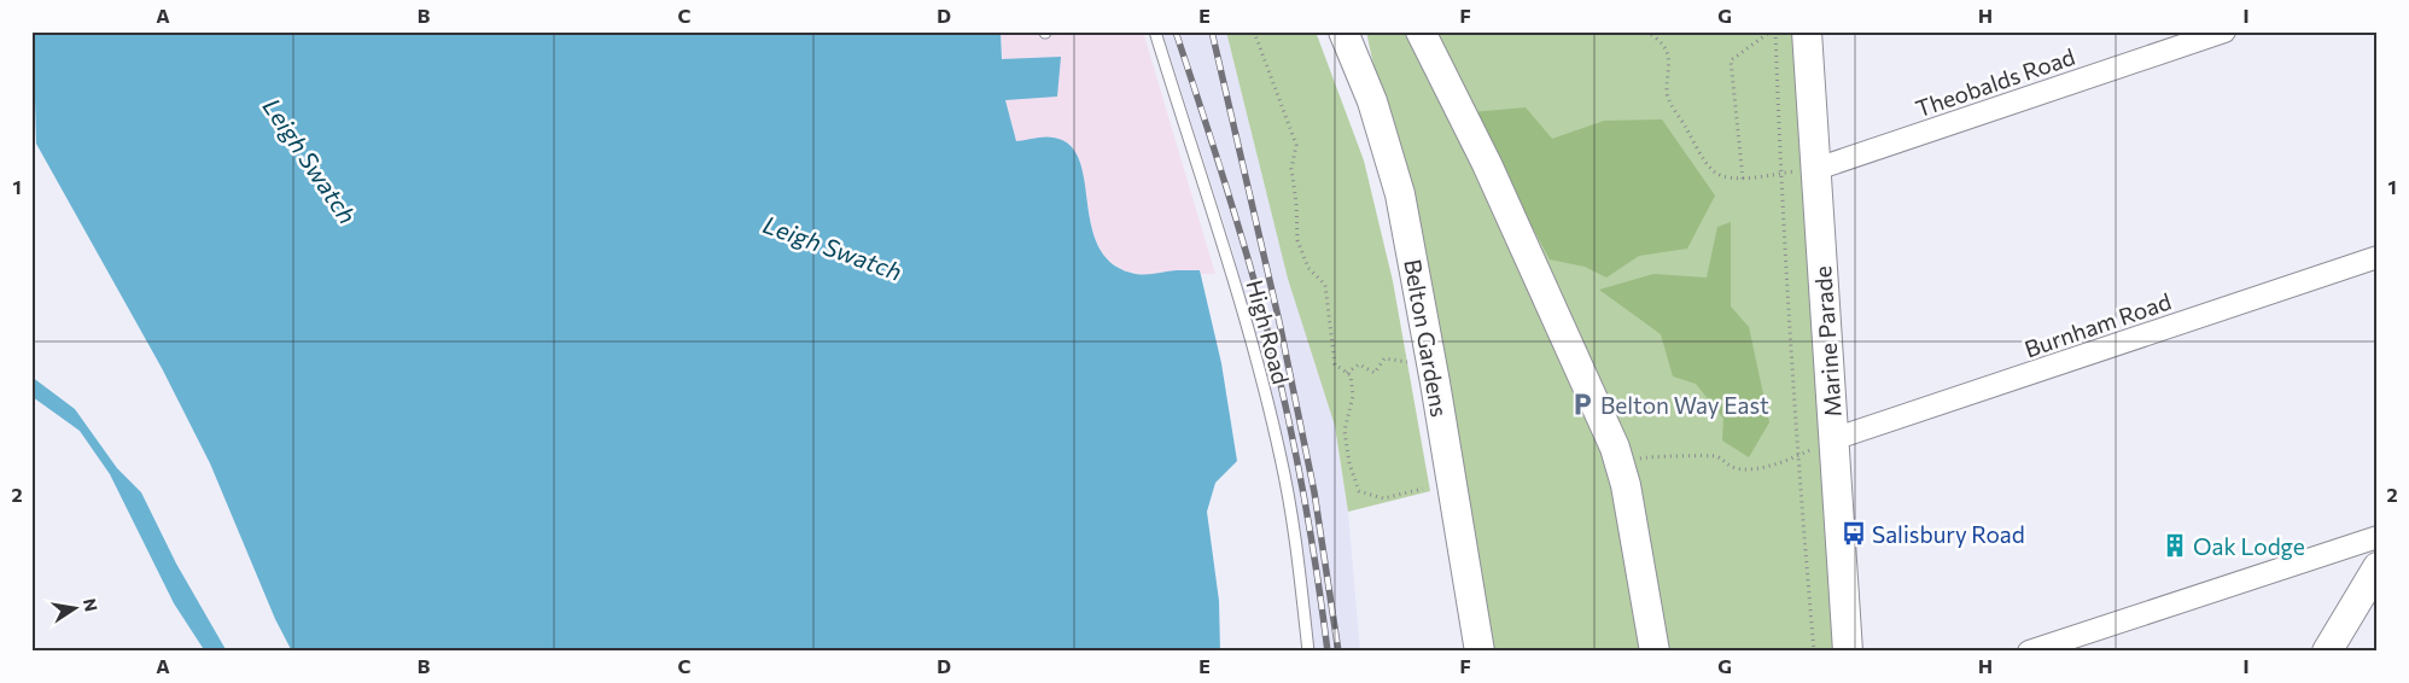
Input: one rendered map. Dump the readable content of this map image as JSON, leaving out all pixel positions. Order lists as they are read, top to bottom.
{
  "streets": {
    "street": [
      "Theobalds Road",
      "Burnham Road",
      "Belton Gardens",
      "Marine Parade"
    ],
    "lane": ["High Road"]
  },
  "crossings": [
    ["Theobalds Road", "Marine Parade"],
    ["Burnham Road", "Marine Parade"]
  ],
  "water": ["Leigh Swatch"],
  "places": {
    "parking": ["Belton Way East"],
    "bus stop": ["Salisbury Road"],
    "building": ["Oak Lodge"]
  },
  "north": "right",
  "grid": {
    "columns": [
      "A",
      "B",
      "C",
      "D",
      "E",
      "F",
      "G",
      "H",
      "I"
    ],
    "rows": ["1", "2"]
  }
}
